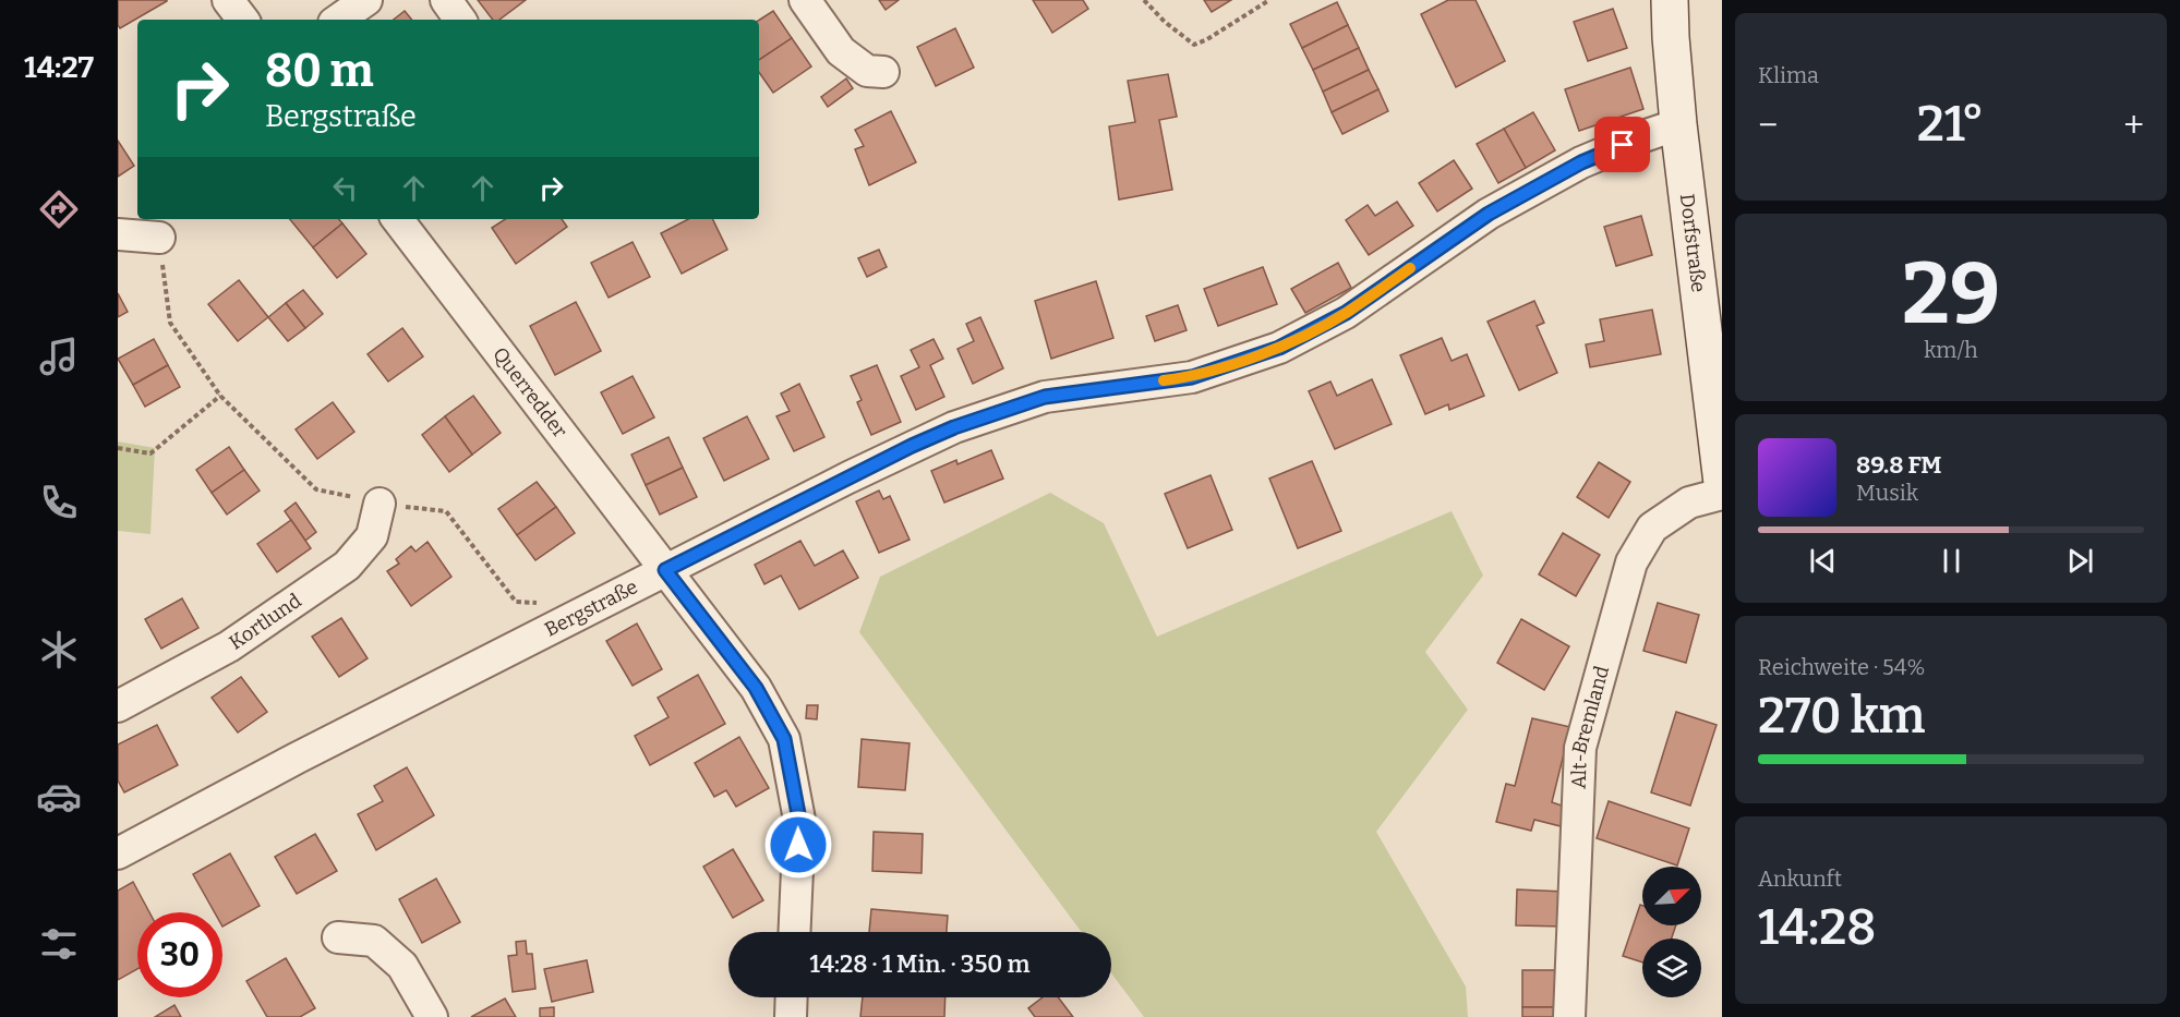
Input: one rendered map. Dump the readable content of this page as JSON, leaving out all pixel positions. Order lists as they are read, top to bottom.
{
  "streets": {
    "street": [
      "Dorfstraße",
      "Querredder",
      "Bergstraße",
      "Kortlund",
      "Alt-Bremland"
    ]
  },
  "crossings": [
    ["Dorfstraße", "Bergstraße"],
    ["Querredder", "Bergstraße"]
  ],
  "north": "top right",
  "page": {
    "tabs": "14:27",
    "tile": [
      "Klima",
      ["29", "km/h"],
      ["Reichweite · 54%", "270 km"],
      ["Ankunft", "14:28"]
    ],
    "turn": ["80 m", "Bergstraße"],
    "heat": ["−", "21°", "+"],
    "song": ["89.8 FM", "Musik"],
    "limit": "30",
    "trip": "14:28 · 1 Min. · 350 m"
  }
}
